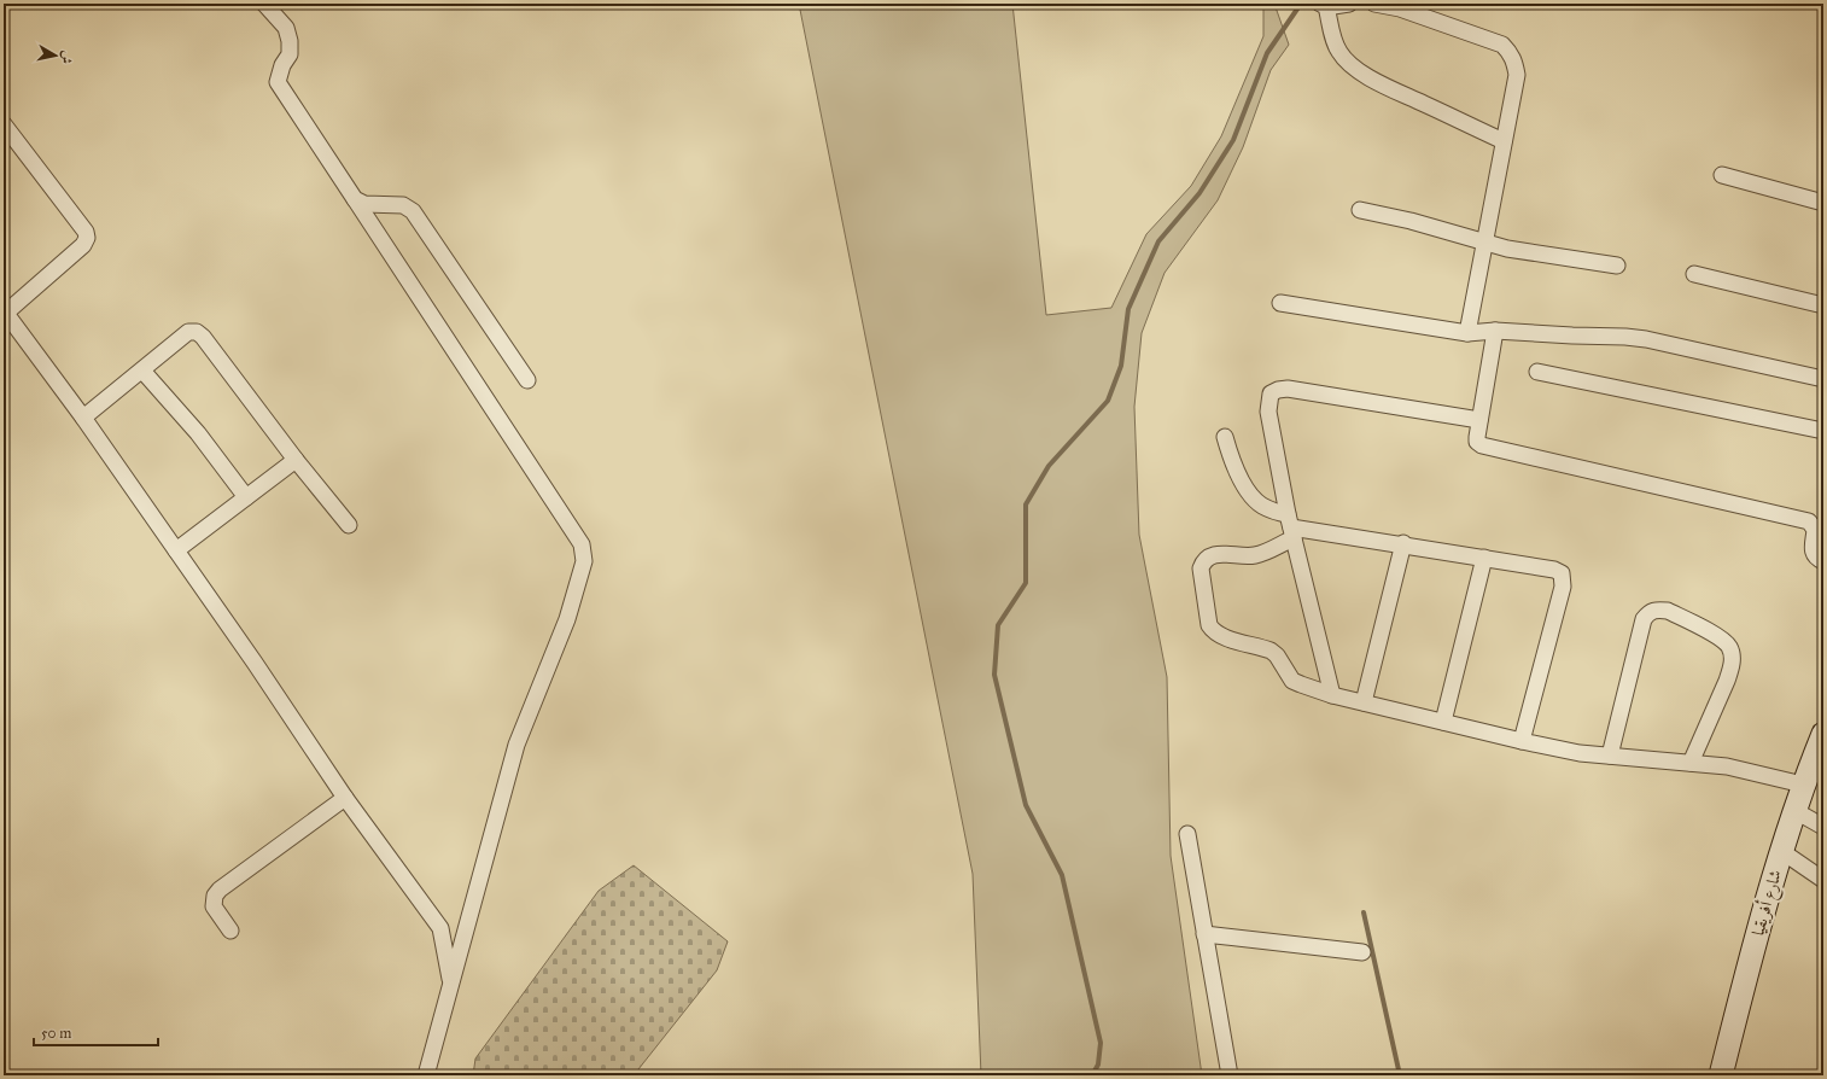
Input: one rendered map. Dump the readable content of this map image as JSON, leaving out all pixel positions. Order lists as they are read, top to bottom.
{
  "streets": {
    "street": ["شارع أفريقيا"]
  },
  "scale_bar": "50 m",
  "north": "right"
}
